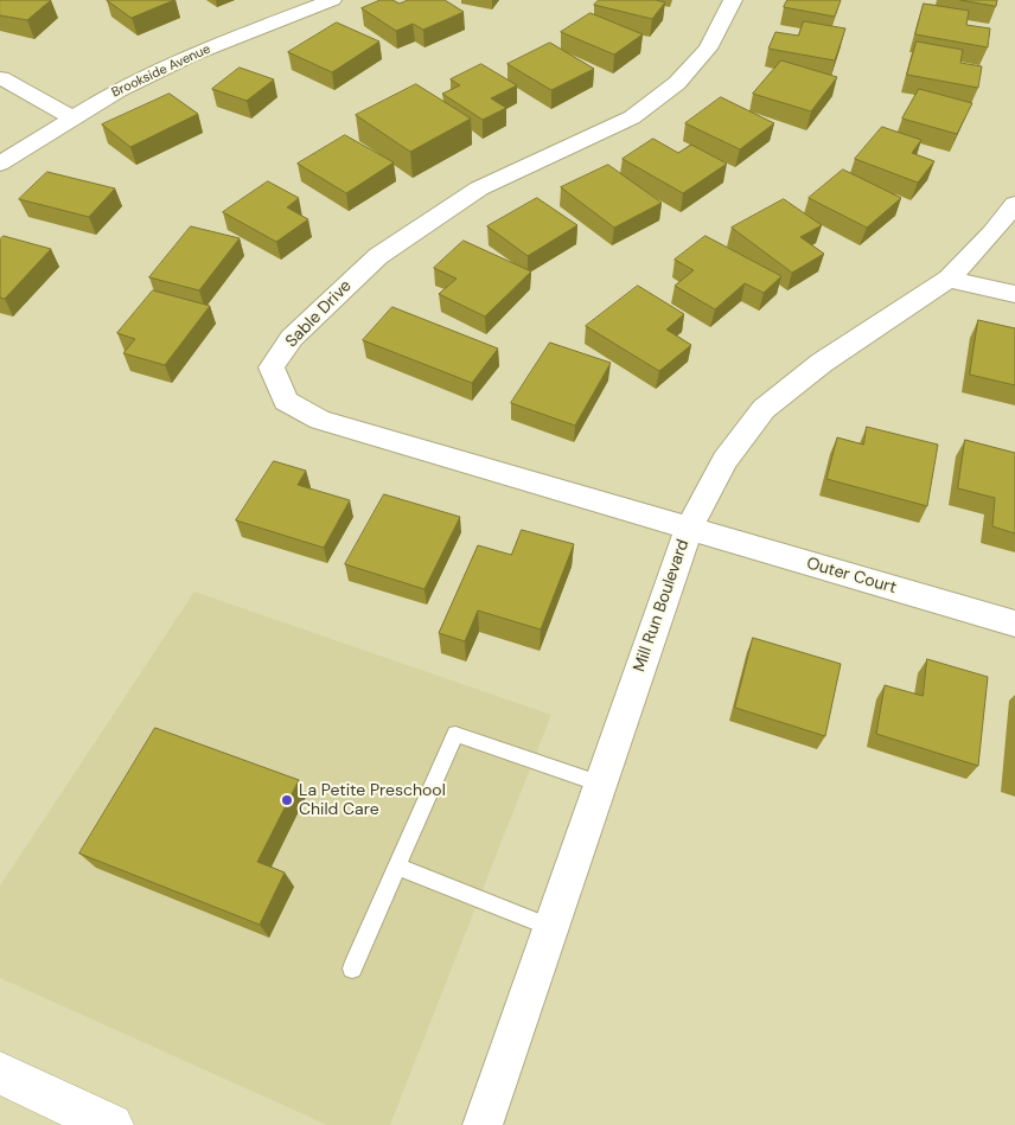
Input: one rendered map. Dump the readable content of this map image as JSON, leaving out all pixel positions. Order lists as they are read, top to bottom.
{
  "streets": {
    "street": [
      "Brookside Avenue",
      "Sable Drive",
      "Outer Court",
      "Mill Run Boulevard"
    ]
  },
  "crossings": [
    ["Sable Drive", "Outer Court"],
    ["Sable Drive", "Mill Run Boulevard"],
    ["Outer Court", "Mill Run Boulevard"]
  ],
  "places": ["La Petite Preschool Child Care"]
}
